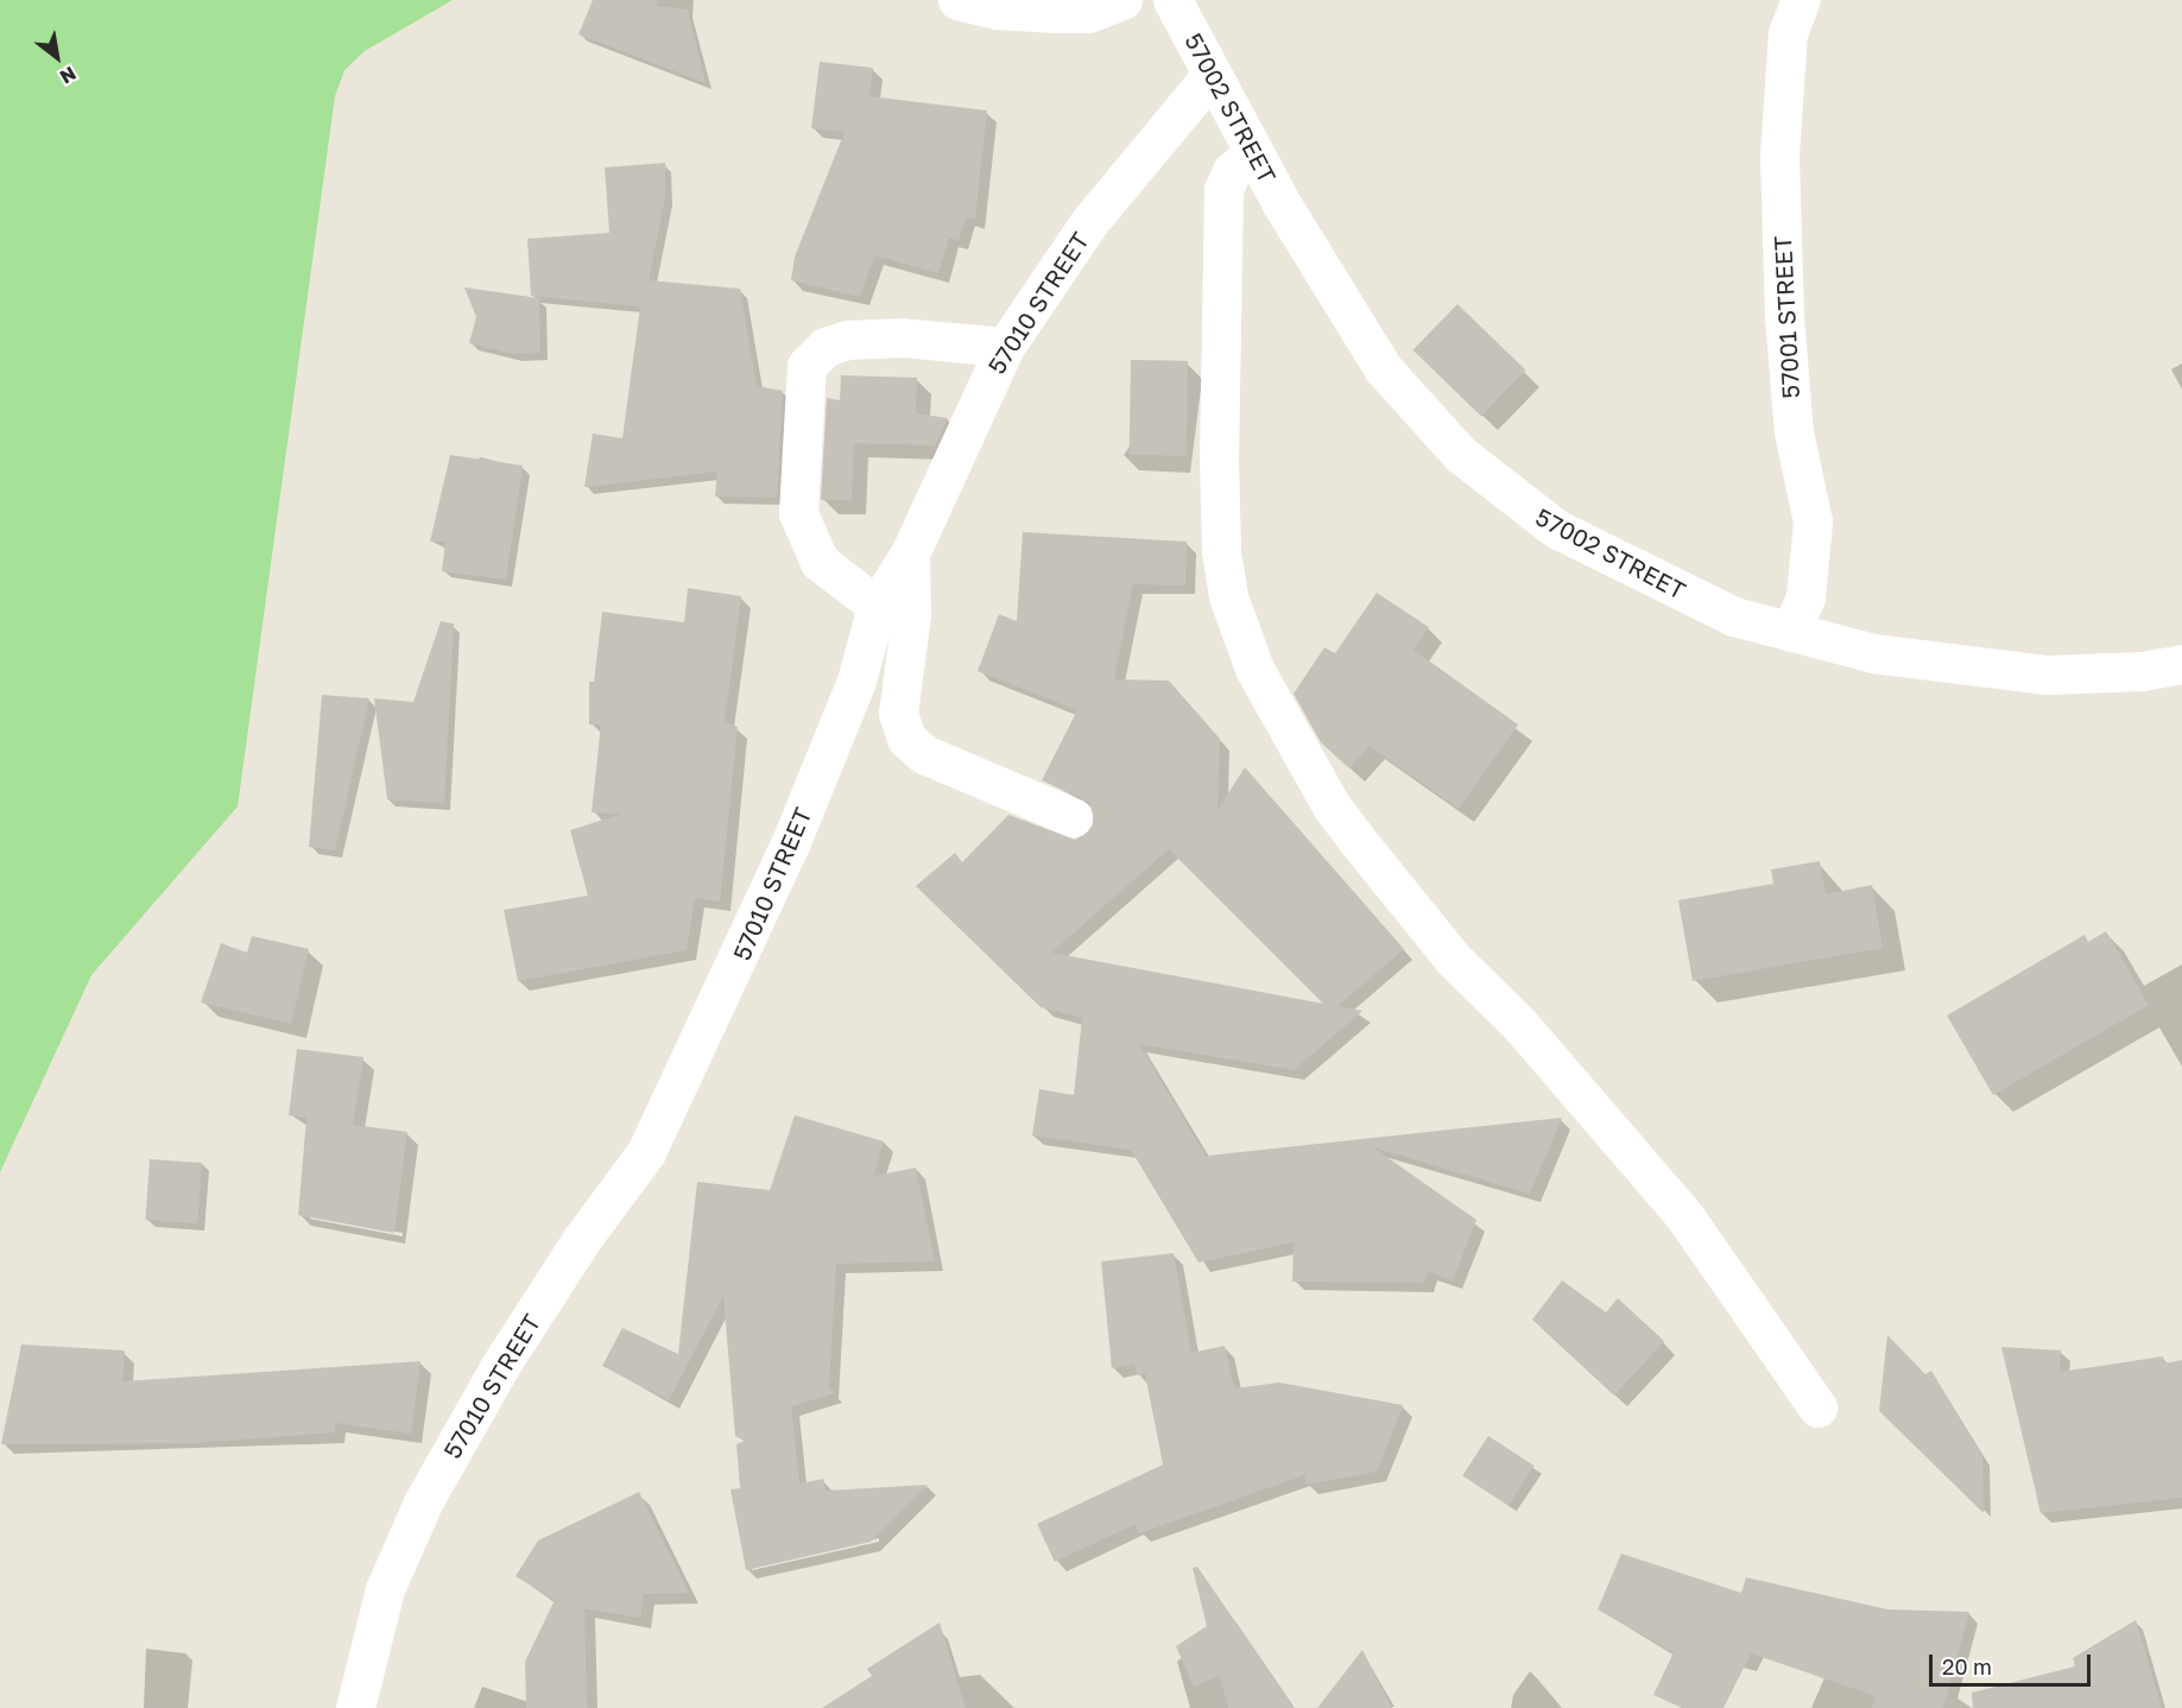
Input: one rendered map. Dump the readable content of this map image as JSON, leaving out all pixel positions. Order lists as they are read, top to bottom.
{
  "streets": {
    "street": ["57002 STREET", "57010 STREET", "57001 STREET"]
  },
  "crossings": [
    ["57002 STREET", "57010 STREET"],
    ["57002 STREET", "57001 STREET"]
  ],
  "scale_bar": "20 m",
  "north": "bottom right"
}
